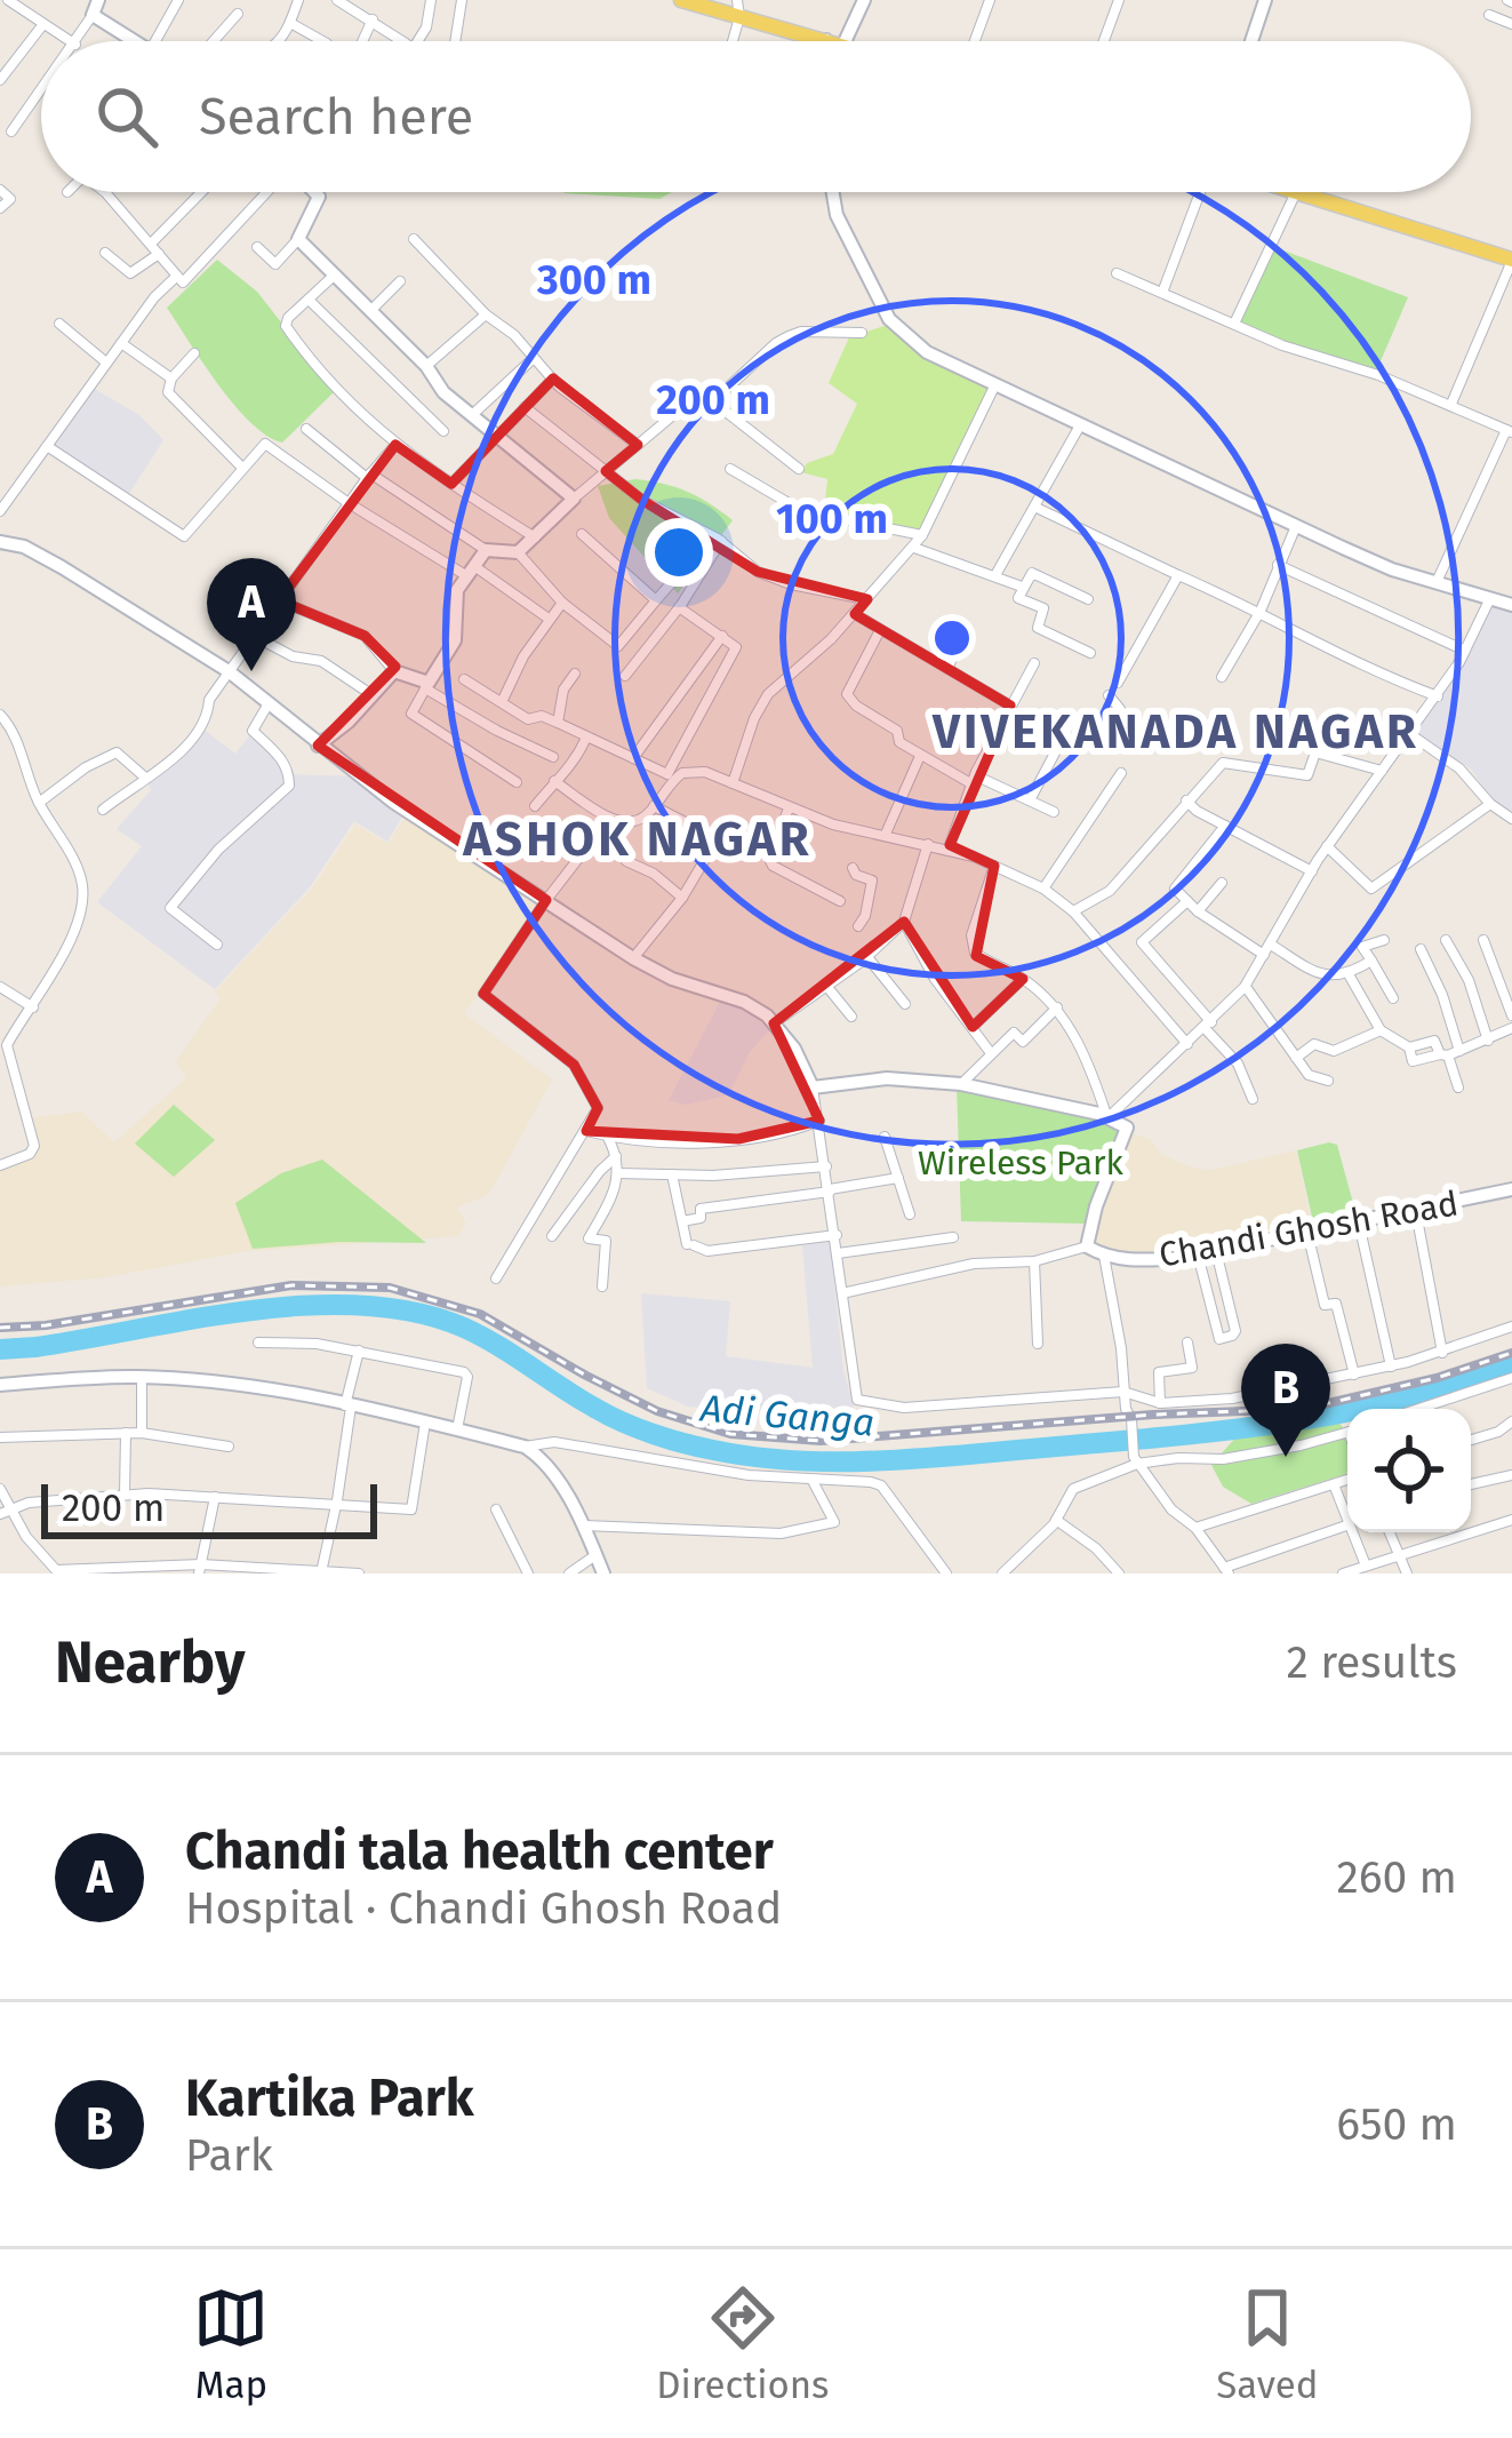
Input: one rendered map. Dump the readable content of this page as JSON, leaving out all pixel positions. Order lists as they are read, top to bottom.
{
  "streets": {
    "street": ["Chandi Ghosh Road"]
  },
  "districts": ["VIVEKANADA NAGAR", "ASHOK NAGAR"],
  "water": ["Adi Ganga"],
  "parks": ["Wireless Park"],
  "scale_bar": "200 m",
  "page": {
    "search": "Search here",
    "pins": ["A", "B"],
    "scale": "200 m",
    "heading": ["Nearby", "2 results"],
    "list": [
      {
        "mark": "A",
        "name": "Chandi tala health center",
        "note": "Hospital · Chandi Ghosh Road",
        "value": "260 m"
      },
      {
        "mark": "B",
        "name": "Kartika Park",
        "note": "Park",
        "value": "650 m"
      }
    ],
    "nav": ["Map", "Directions", "Saved"]
  },
  "rings": ["300 m", "200 m", "100 m"]
}
